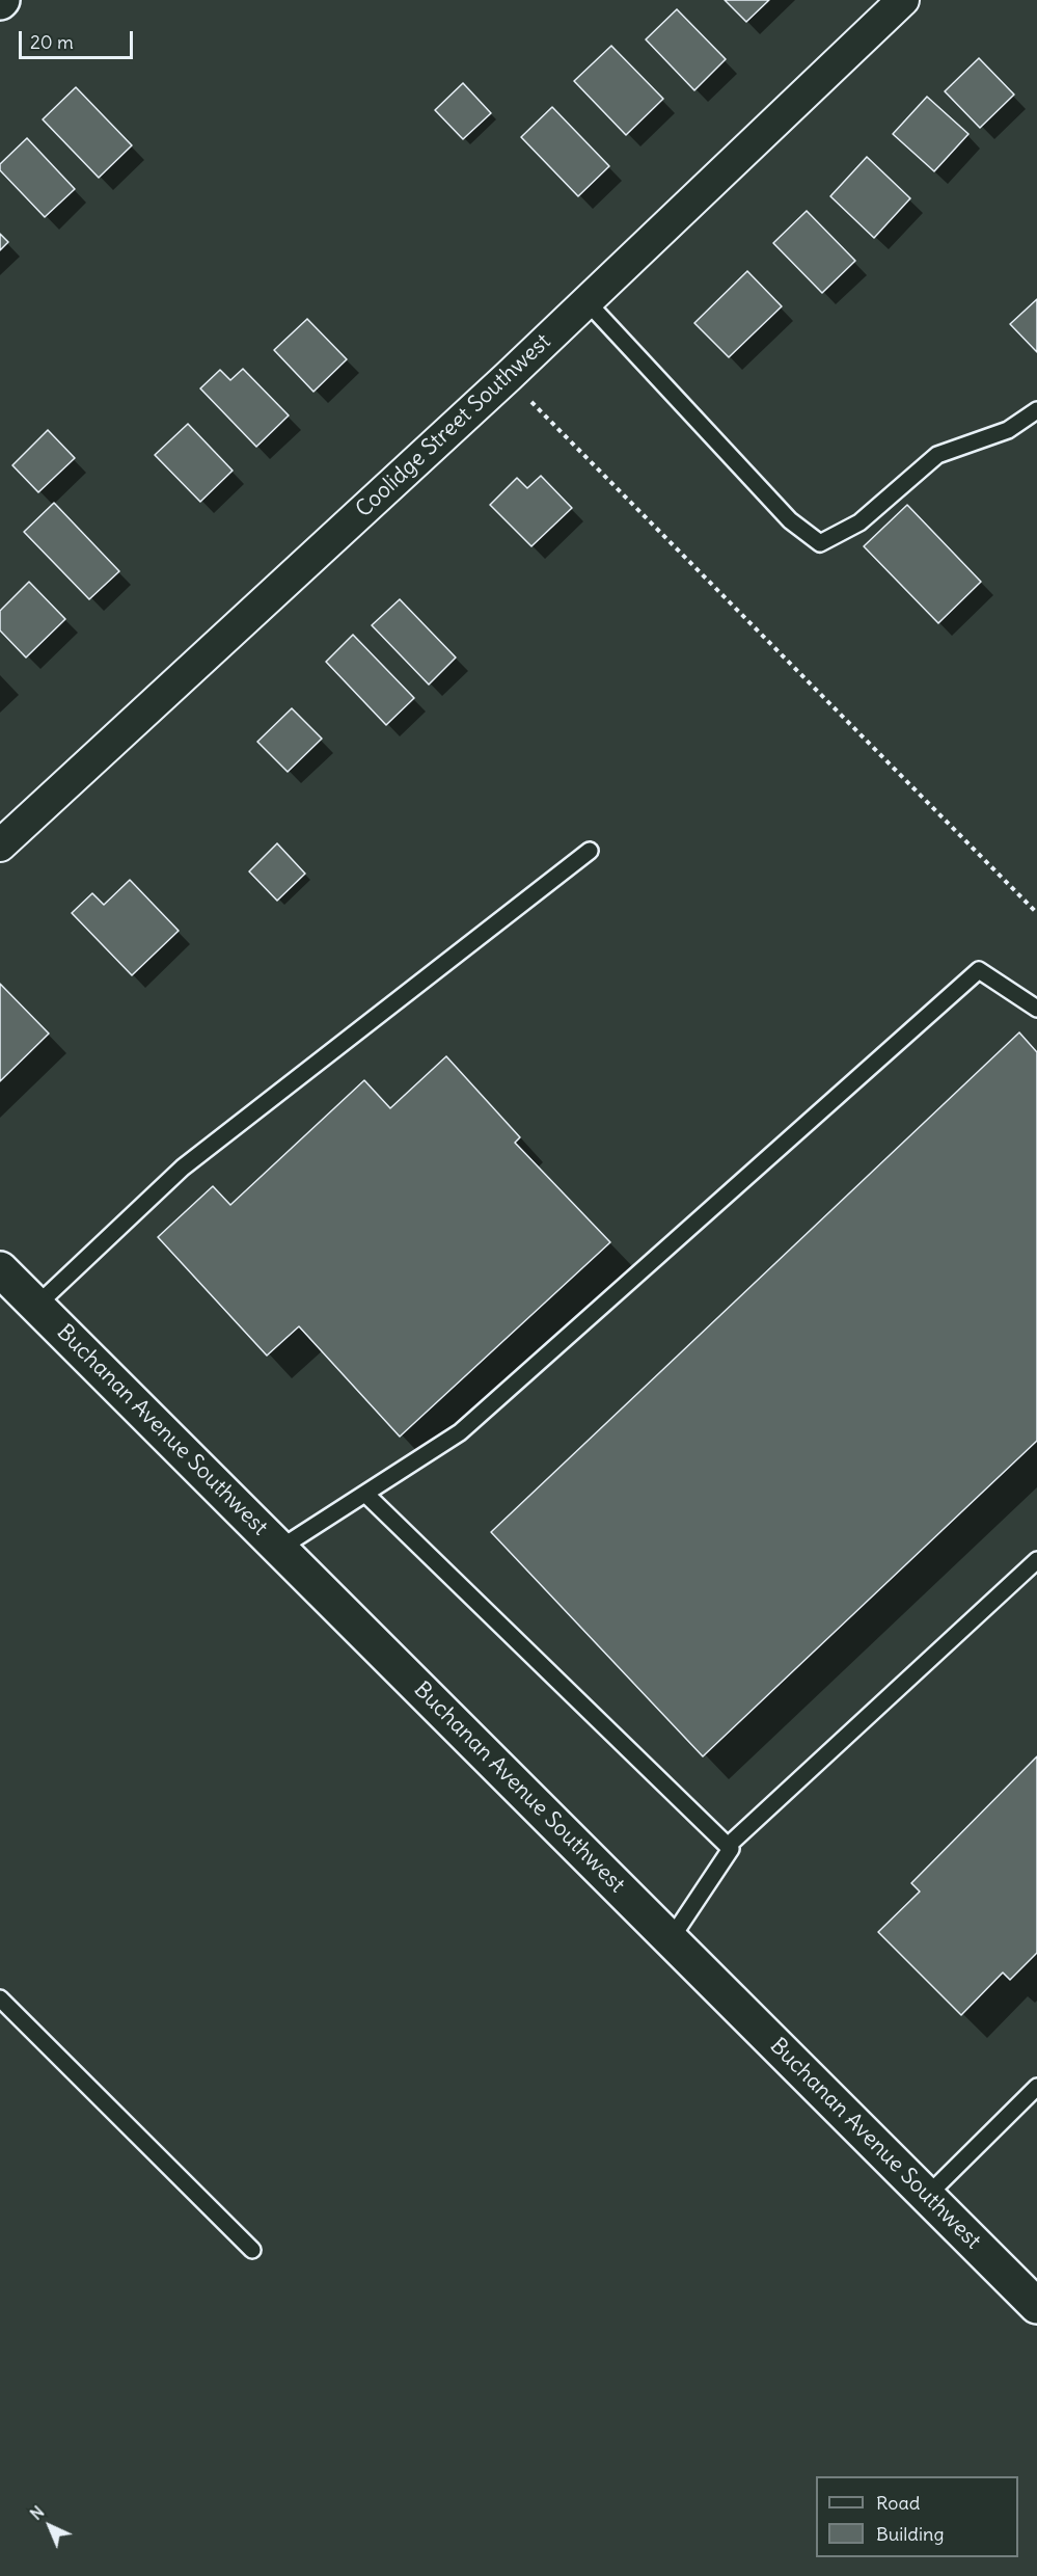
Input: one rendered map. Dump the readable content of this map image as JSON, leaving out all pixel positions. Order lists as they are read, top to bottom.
{
  "streets": {
    "street": ["Coolidge Street Southwest", "Buchanan Avenue Southwest"]
  },
  "legend": ["Road", "Building"],
  "scale_bar": "20 m",
  "north": "top left"
}
